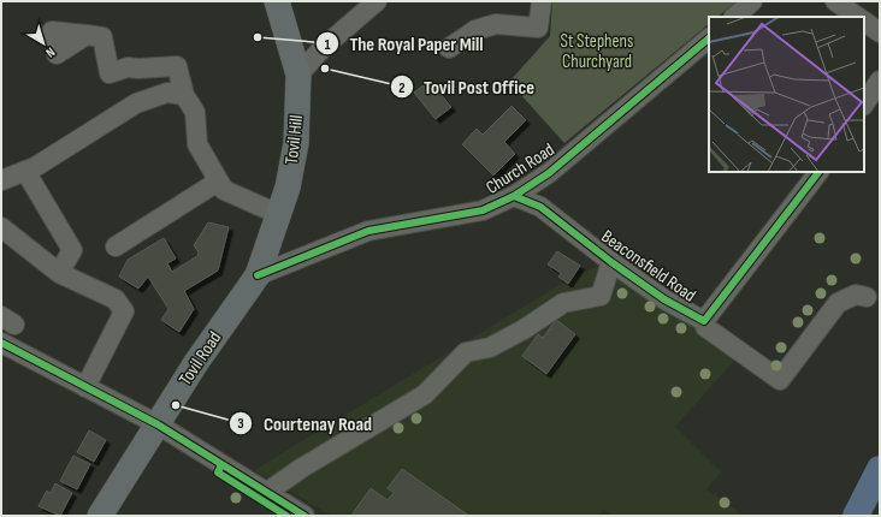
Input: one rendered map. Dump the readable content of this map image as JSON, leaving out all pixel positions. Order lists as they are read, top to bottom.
{
  "streets": {
    "main road": ["Tovil Hill", "Tovil Road"],
    "street": ["Church Road", "Beaconsfield Road"]
  },
  "crossings": [
    ["Tovil Hill", "Church Road"],
    ["Tovil Hill", "Tovil Road"],
    ["Church Road", "Beaconsfield Road"],
    ["Church Road", "Tovil Road"]
  ],
  "parks": ["St Stephens Churchyard"],
  "places": ["The Royal Paper Mill", "Tovil Post Office", "Courtenay Road"],
  "north": "bottom right"
}
